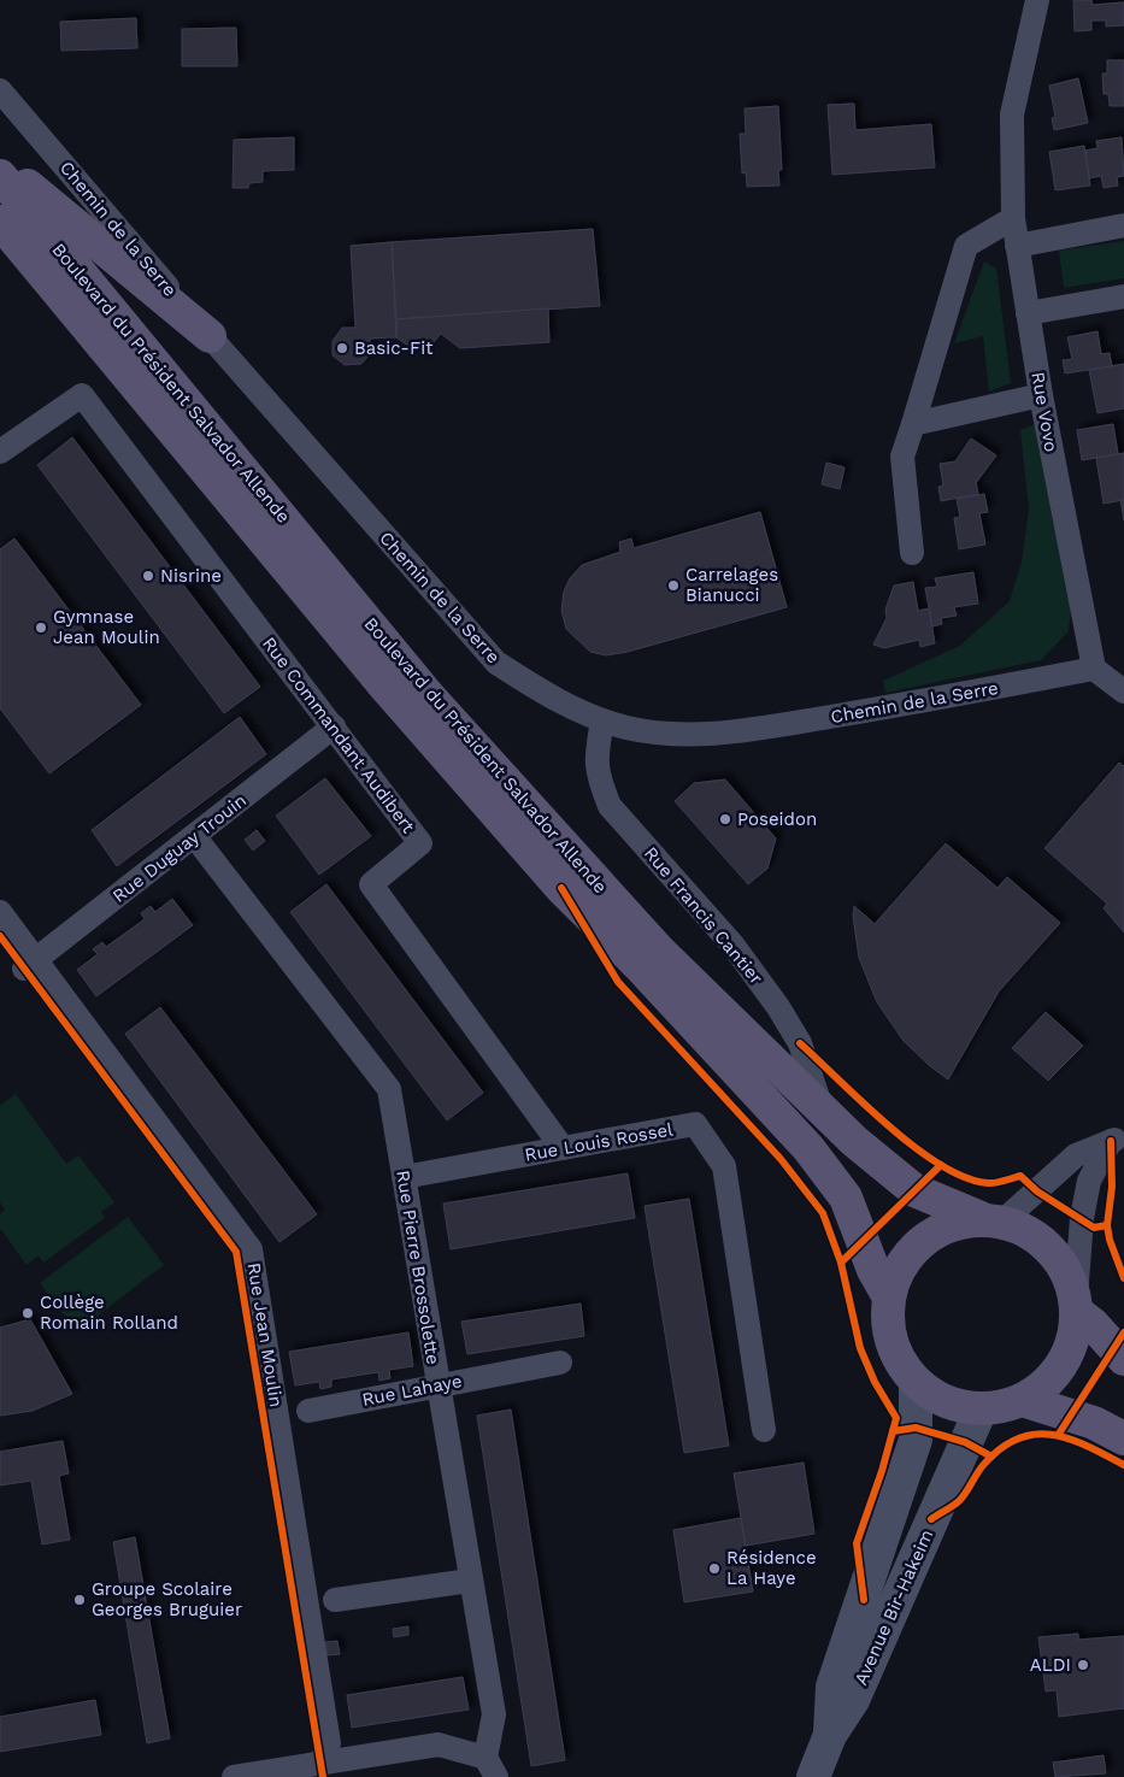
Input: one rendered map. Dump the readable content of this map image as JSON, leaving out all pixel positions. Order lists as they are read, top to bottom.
{
  "streets": {
    "main road": ["Boulevard du Président Salvador Allende", "Avenue Bir-Hakeim"],
    "street": [
      "Chemin de la Serre",
      "Rue Vovo",
      "Rue Commandant Audibert",
      "Rue Duguay Trouin",
      "Rue Francis Cantier",
      "Rue Louis Rossel",
      "Rue Pierre Brossolette",
      "Rue Jean Moulin",
      "Rue Lahaye"
    ]
  },
  "crossings": [
    ["Chemin de la Serre", "Rue Vovo"],
    ["Chemin de la Serre", "Rue Francis Cantier"],
    ["Boulevard du Président Salvador Allende", "Rue Francis Cantier"],
    ["Boulevard du Président Salvador Allende", "Avenue Bir-Hakeim"],
    ["Rue Commandant Audibert", "Rue Duguay Trouin"],
    ["Rue Commandant Audibert", "Rue Louis Rossel"],
    ["Rue Duguay Trouin", "Rue Pierre Brossolette"],
    ["Rue Duguay Trouin", "Rue Jean Moulin"],
    ["Rue Louis Rossel", "Rue Pierre Brossolette"],
    ["Rue Pierre Brossolette", "Rue Lahaye"]
  ],
  "places": [
    "Basic-Fit",
    "Nisrine",
    "Carrelages Bianucci",
    "Gymnase Jean Moulin",
    "Poseidon",
    "Collège Romain Rolland",
    "Résidence La Haye",
    "Groupe Scolaire Georges Bruguier",
    "ALDI"
  ]
}
